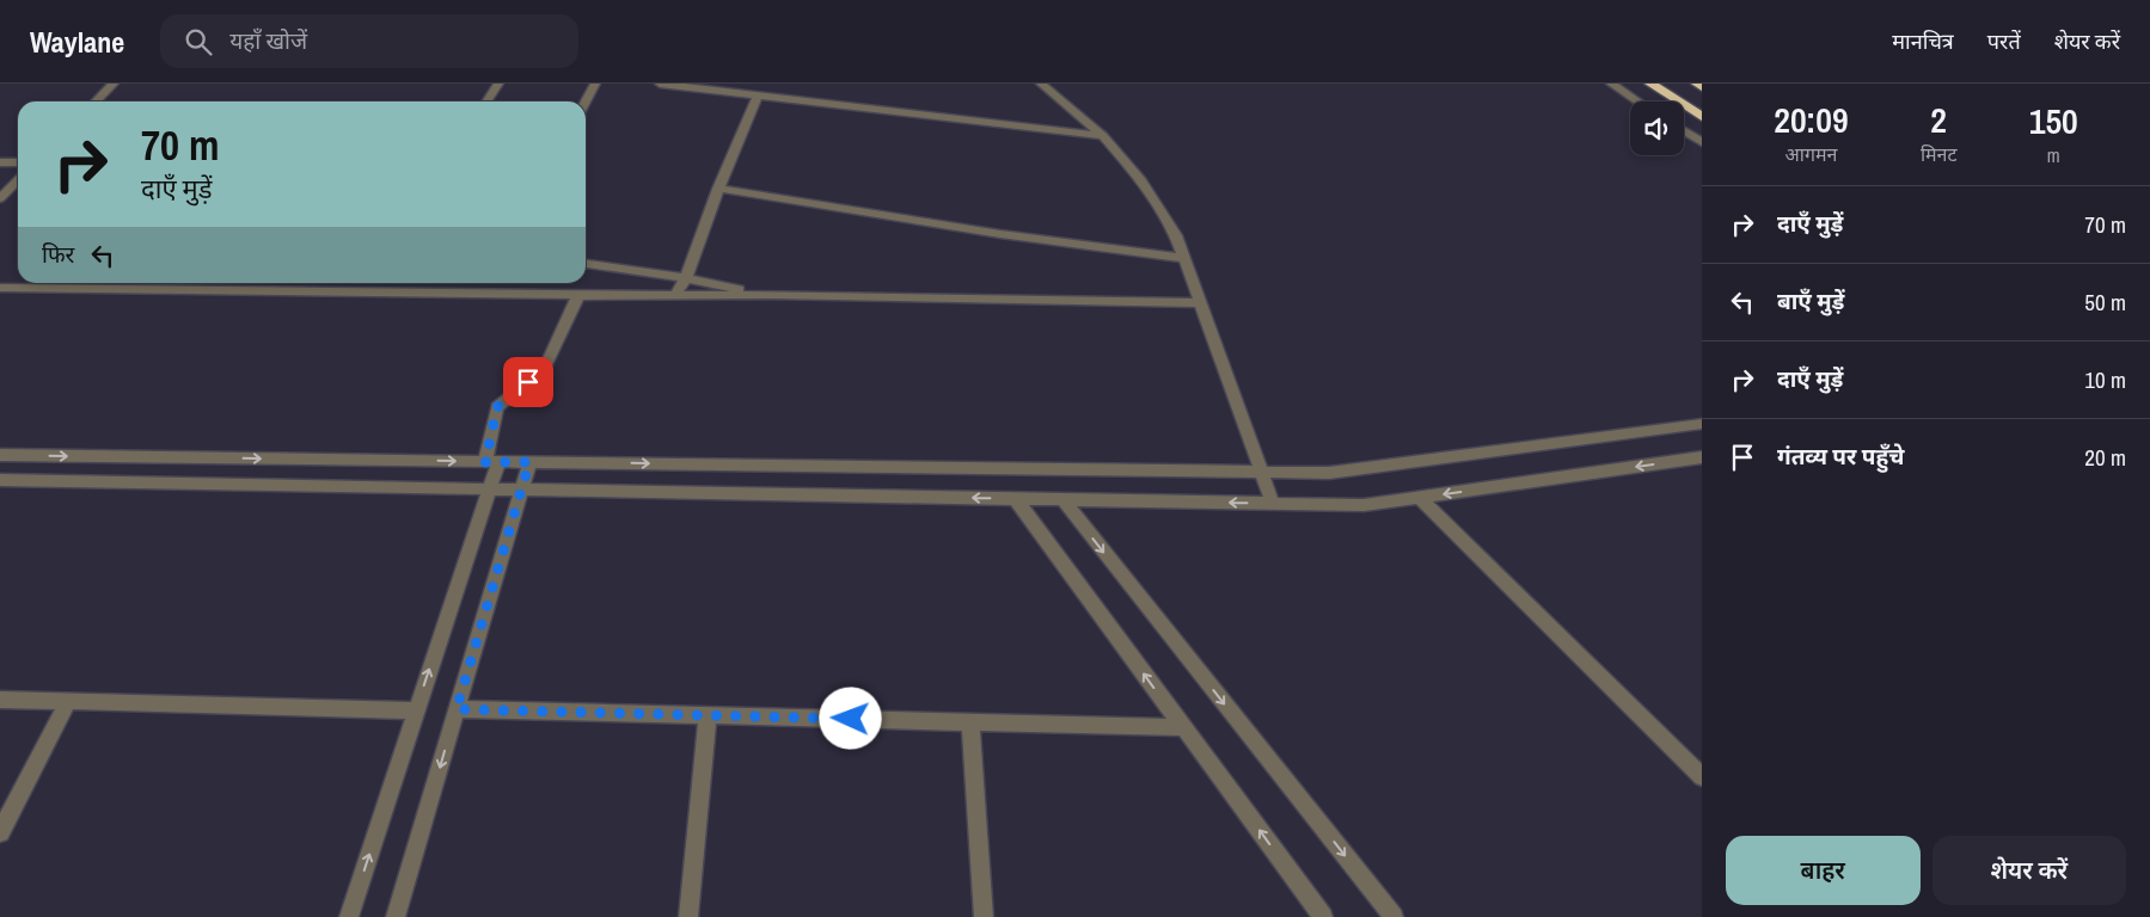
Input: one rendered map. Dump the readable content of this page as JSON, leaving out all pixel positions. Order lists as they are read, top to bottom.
{
  "page": {
    "header": "Waylane",
    "search": "यहाँ खोजें",
    "nav": ["मानचित्र", "परतें", "शेयर करें"],
    "eta": [
      "20:09",
      "आगमन",
      "2",
      "मिनट",
      "150",
      "m"
    ],
    "turn": ["70 m", "दाएँ मुड़ें"],
    "list": [
      {
        "name": "दाएँ मुड़ें",
        "value": "70 m"
      },
      {
        "name": "बाएँ मुड़ें",
        "value": "50 m"
      },
      {
        "name": "दाएँ मुड़ें",
        "value": "10 m"
      },
      {
        "name": "गंतव्य पर पहुँचे",
        "value": "20 m"
      }
    ],
    "then": "फिर",
    "buttons": ["बाहर", "शेयर करें"]
  }
}
